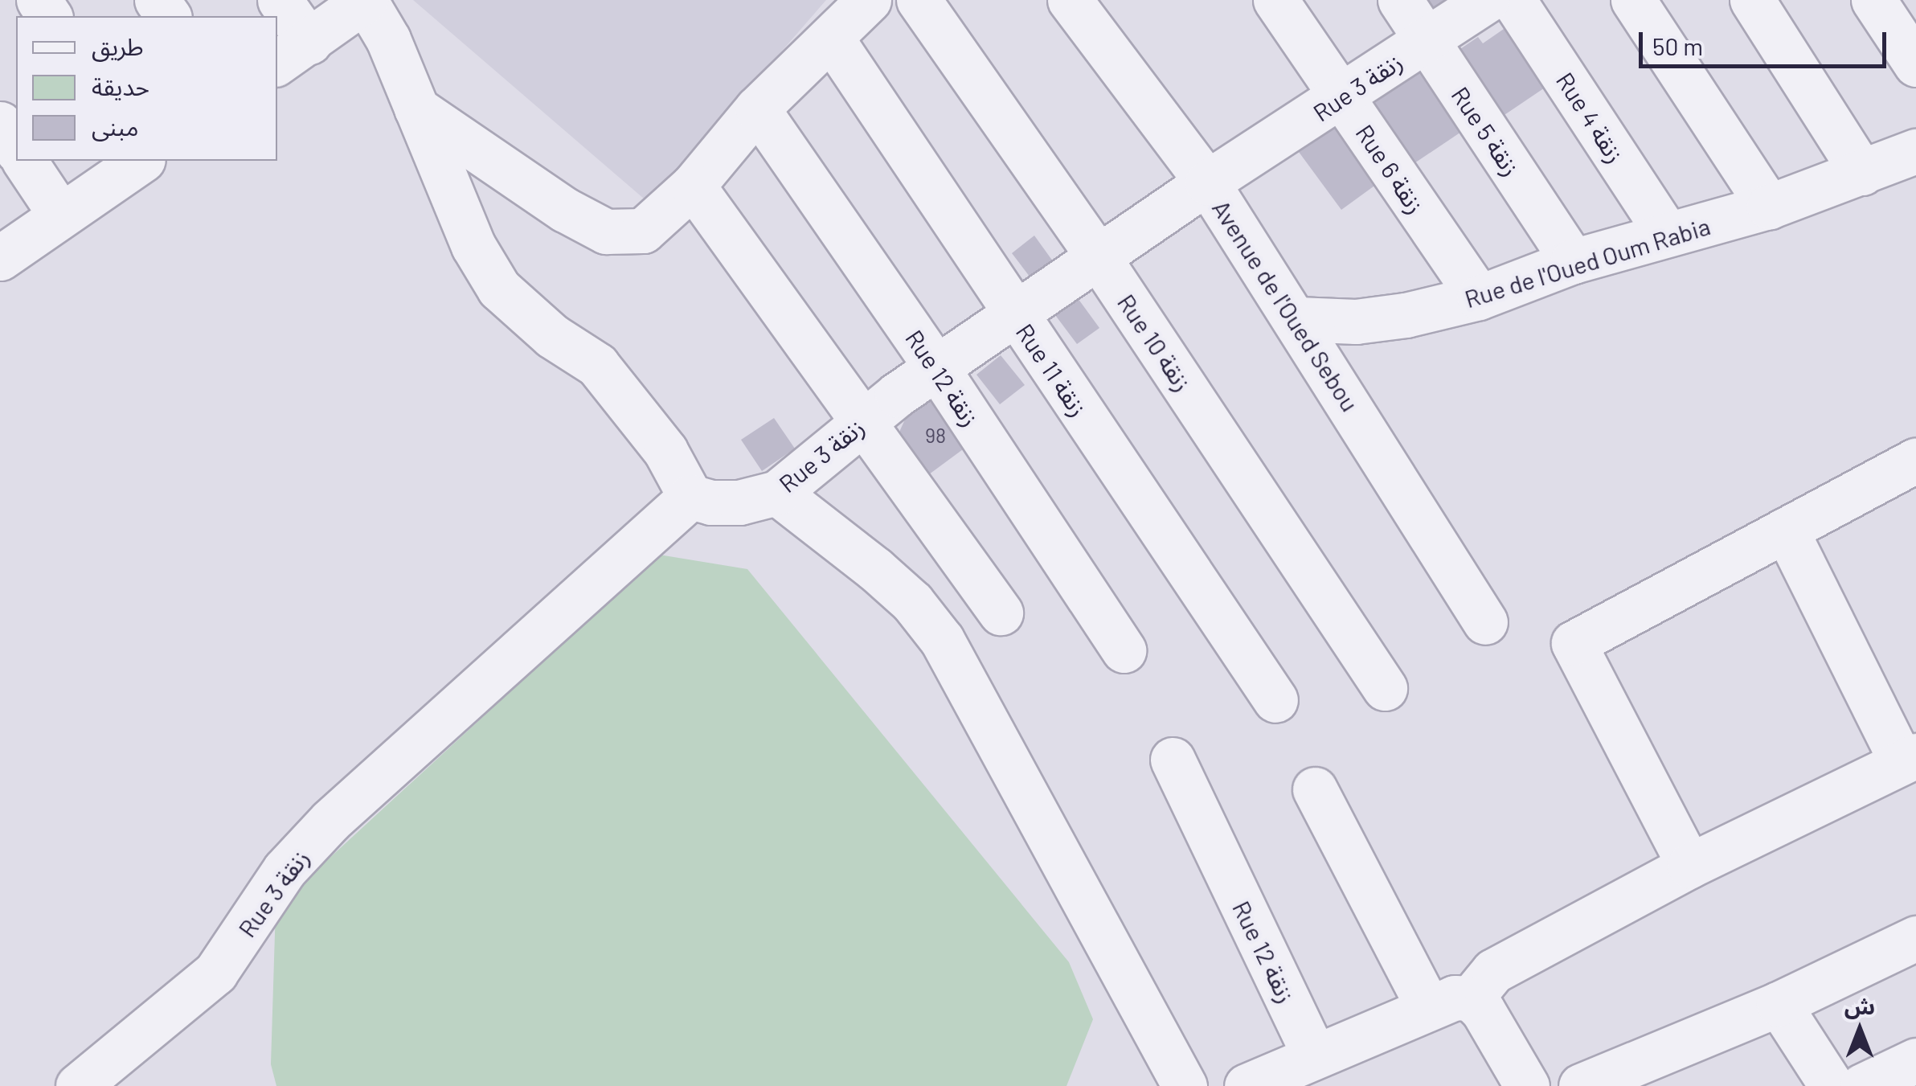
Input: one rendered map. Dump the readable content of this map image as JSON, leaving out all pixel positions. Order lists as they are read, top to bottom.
{
  "streets": {
    "street": [
      "Rue 3 زنقة",
      "Rue 4 زنقة",
      "Rue 5 زنقة",
      "Rue 6 زنقة",
      "Rue de l'Oued Oum Rabia",
      "Avenue de l'Oued Sebou",
      "Rue 10 زنقة",
      "Rue 11 زنقة",
      "Rue 12 زنقة"
    ]
  },
  "crossings": [
    ["Rue 3 زنقة", "Rue 5 زنقة"],
    ["Rue 3 زنقة", "Rue 6 زنقة"],
    ["Rue 3 زنقة", "Avenue de l'Oued Sebou"],
    ["Rue 3 زنقة", "Rue 10 زنقة"],
    ["Rue 3 زنقة", "Rue 11 زنقة"],
    ["Rue 3 زنقة", "Rue 12 زنقة"],
    ["Rue 4 زنقة", "Rue de l'Oued Oum Rabia"],
    ["Rue 5 زنقة", "Rue de l'Oued Oum Rabia"],
    ["Rue 6 زنقة", "Rue de l'Oued Oum Rabia"],
    ["Rue de l'Oued Oum Rabia", "Avenue de l'Oued Sebou"]
  ],
  "house_numbers": ["98"],
  "legend": ["طريق", "حديقة", "مبنى"],
  "scale_bar": "50 m",
  "north": "top"
}
